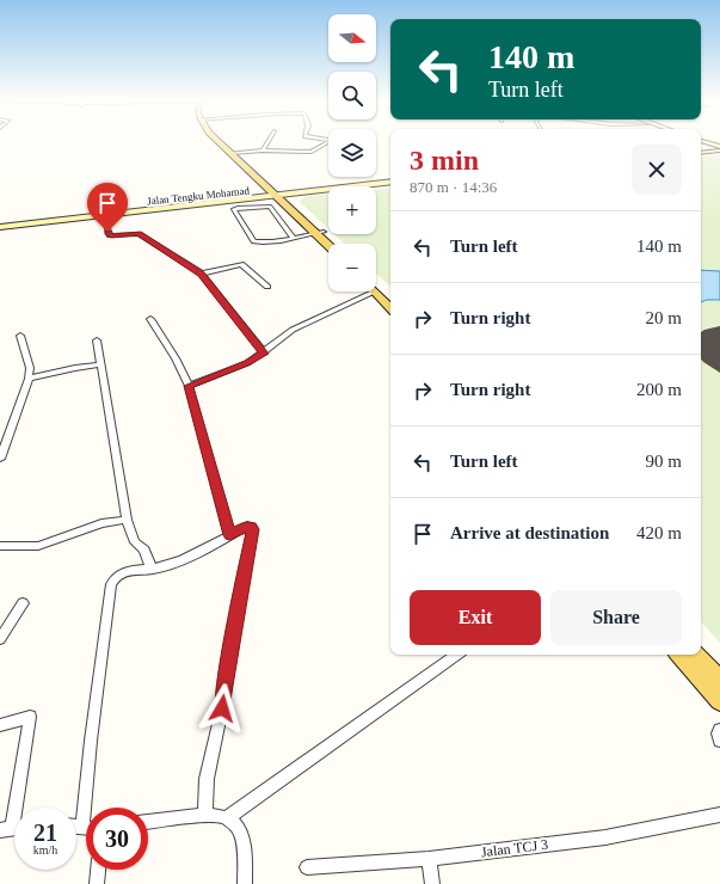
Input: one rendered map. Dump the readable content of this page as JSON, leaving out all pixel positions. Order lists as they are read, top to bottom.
{
  "streets": {
    "main road": ["Jalan Tengku Mohamad"],
    "street": ["Jalan TCJ 3"]
  },
  "north": "right",
  "page": {
    "map_buttons": ["+", "−"],
    "turn": ["140 m", "Turn left"],
    "heading": ["3 min", "870 m · 14:36"],
    "list": [
      {
        "name": "Turn left",
        "value": "140 m"
      },
      {
        "name": "Turn right",
        "value": "20 m"
      },
      {
        "name": "Turn right",
        "value": "200 m"
      },
      {
        "name": "Turn left",
        "value": "90 m"
      },
      {
        "name": "Arrive at destination",
        "value": "420 m"
      }
    ],
    "buttons": ["Exit", "Share"],
    "speed": "21 km/h",
    "limit": "30"
  }
}
